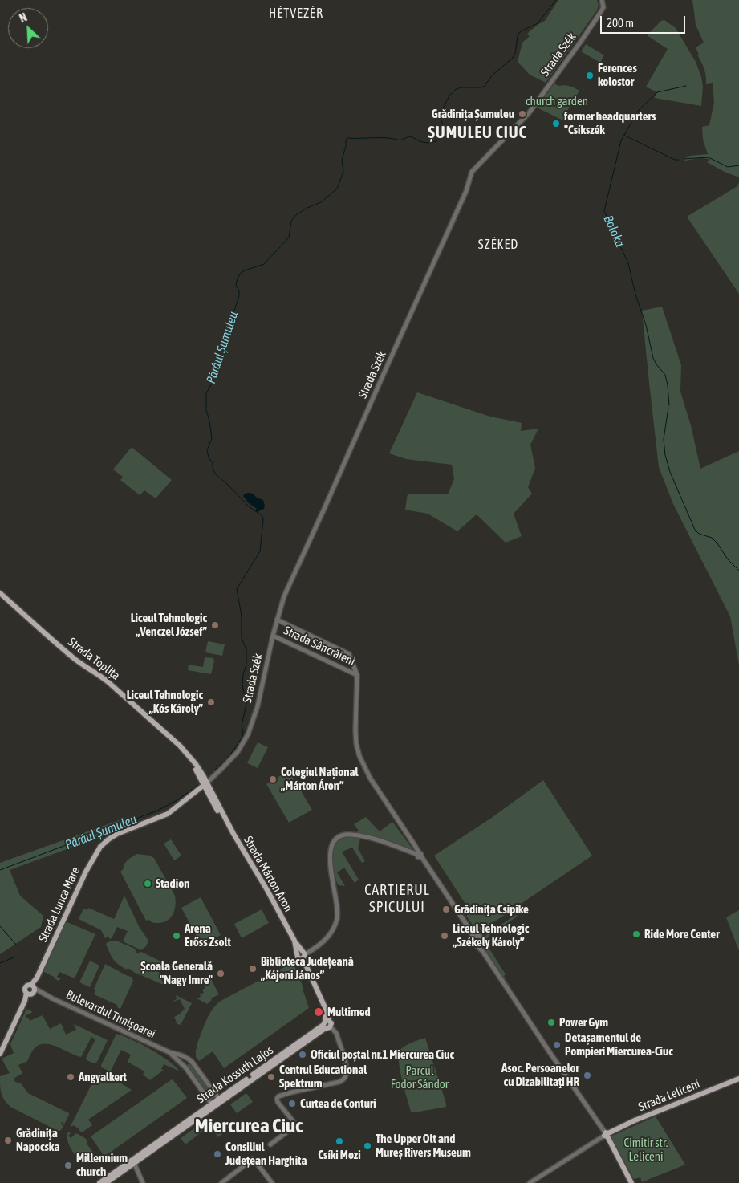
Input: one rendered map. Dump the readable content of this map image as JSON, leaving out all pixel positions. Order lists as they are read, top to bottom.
{
  "streets": {
    "main road": [
      "Strada Toplița",
      "Strada Márton Áron",
      "Strada Lunca Mare",
      "Strada Kossuth Lajos",
      "Strada Leliceni"
    ],
    "street": ["Strada Szék", "Strada Sâncrăieni", "Bulevardul Timișoarei"]
  },
  "crossings": [
    ["Strada Szék", "Strada Sâncrăieni"],
    ["Strada Szék", "Strada Toplița"],
    ["Strada Szék", "Strada Márton Áron"],
    ["Strada Szék", "Strada Lunca Mare"],
    ["Strada Toplița", "Strada Márton Áron"],
    ["Strada Toplița", "Strada Lunca Mare"],
    ["Strada Márton Áron", "Strada Lunca Mare"],
    ["Strada Lunca Mare", "Bulevardul Timișoarei"],
    ["Bulevardul Timișoarei", "Strada Kossuth Lajos"]
  ],
  "districts": [
    "HÉTVEZÉR",
    "ȘUMULEU CIUC",
    "SZÉKED",
    "CARTIERUL SPICULUI",
    "Miercurea Ciuc"
  ],
  "water": ["Boloka", "Pârâul Șumuleu"],
  "parks": ["church garden", "Parcul Fodor Sándor", "Cimitir str. Leliceni"],
  "places": [
    "Ferences kolostor",
    "Grădinița Șumuleu",
    "former headquarters \"Csíkszék",
    "Liceul Tehnologic „Venczel József”",
    "Liceul Tehnologic „Kós Károly”",
    "Colegiul Național „Márton Áron”",
    "Stadion",
    "Grădiniţa Csipike",
    "Ride More Center",
    "Arena Erőss Zsolt",
    "Liceul Tehnologic „Székely Károly”",
    "Biblioteca Județeană „Kájoni János”",
    "Școala Generală \"Nagy Imre\"",
    "Multimed",
    "Power Gym",
    "Detașamentul de Pompieri Miercurea-Ciuc",
    "Oficiul poștal nr.1 Miercurea Ciuc",
    "Asoc. Persoanelor cu Dizabilitaţi HR",
    "Angyalkert",
    "Centrul Educational Spektrum",
    "Curtea de Conturi",
    "Grădiniţa Napocska",
    "Csíki Mozi",
    "The Upper Olt and Mureș Rivers Museum",
    "Consiliul Județean Harghita",
    "Millennium church"
  ],
  "scale_bar": "200 m",
  "north": "top left"
}
